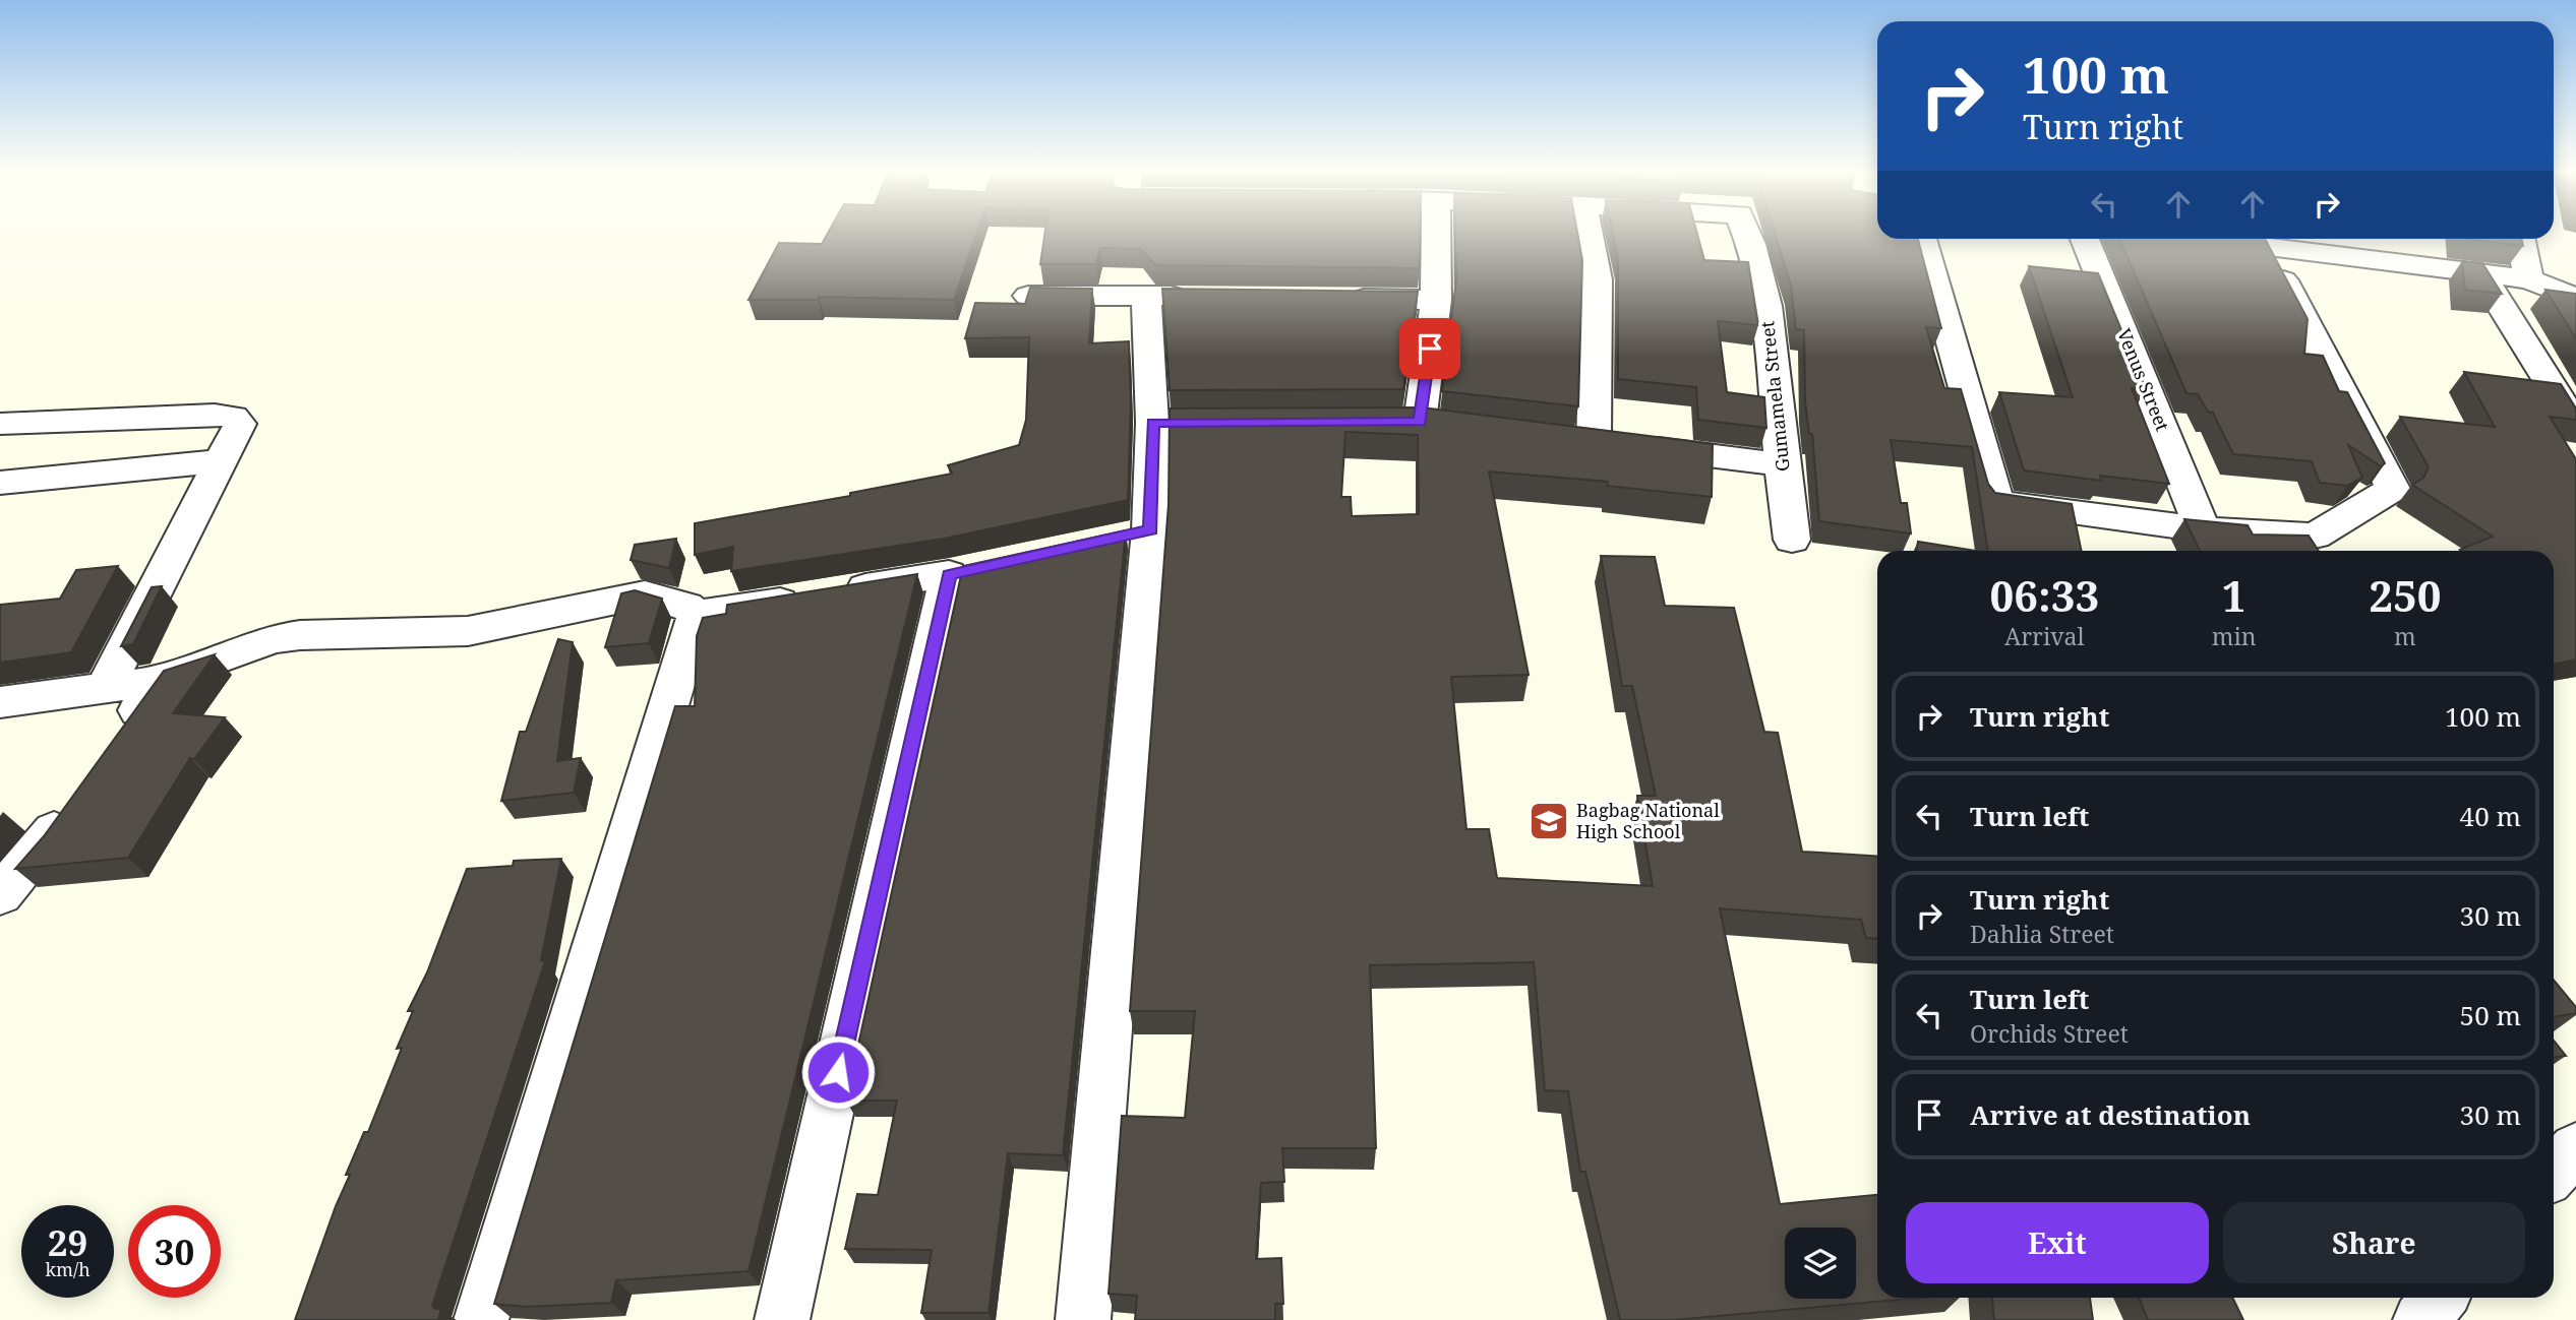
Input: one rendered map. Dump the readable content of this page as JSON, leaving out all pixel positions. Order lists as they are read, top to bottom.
{
  "streets": {
    "street": ["Venus Street", "Gumamela Street"]
  },
  "places": {
    "school or university": ["Bagbag National High School"]
  },
  "page": {
    "turn": ["100 m", "Turn right"],
    "eta": [
      "06:33",
      "Arrival",
      "1",
      "min",
      "250",
      "m"
    ],
    "list": [
      {
        "name": "Turn right",
        "value": "100 m"
      },
      {
        "name": "Turn left",
        "value": "40 m"
      },
      {
        "name": "Turn right",
        "note": "Dahlia Street",
        "value": "30 m"
      },
      {
        "name": "Turn left",
        "note": "Orchids Street",
        "value": "50 m"
      },
      {
        "name": "Arrive at destination",
        "value": "30 m"
      }
    ],
    "buttons": ["Exit", "Share"],
    "speed": "29 km/h",
    "limit": "30"
  }
}
